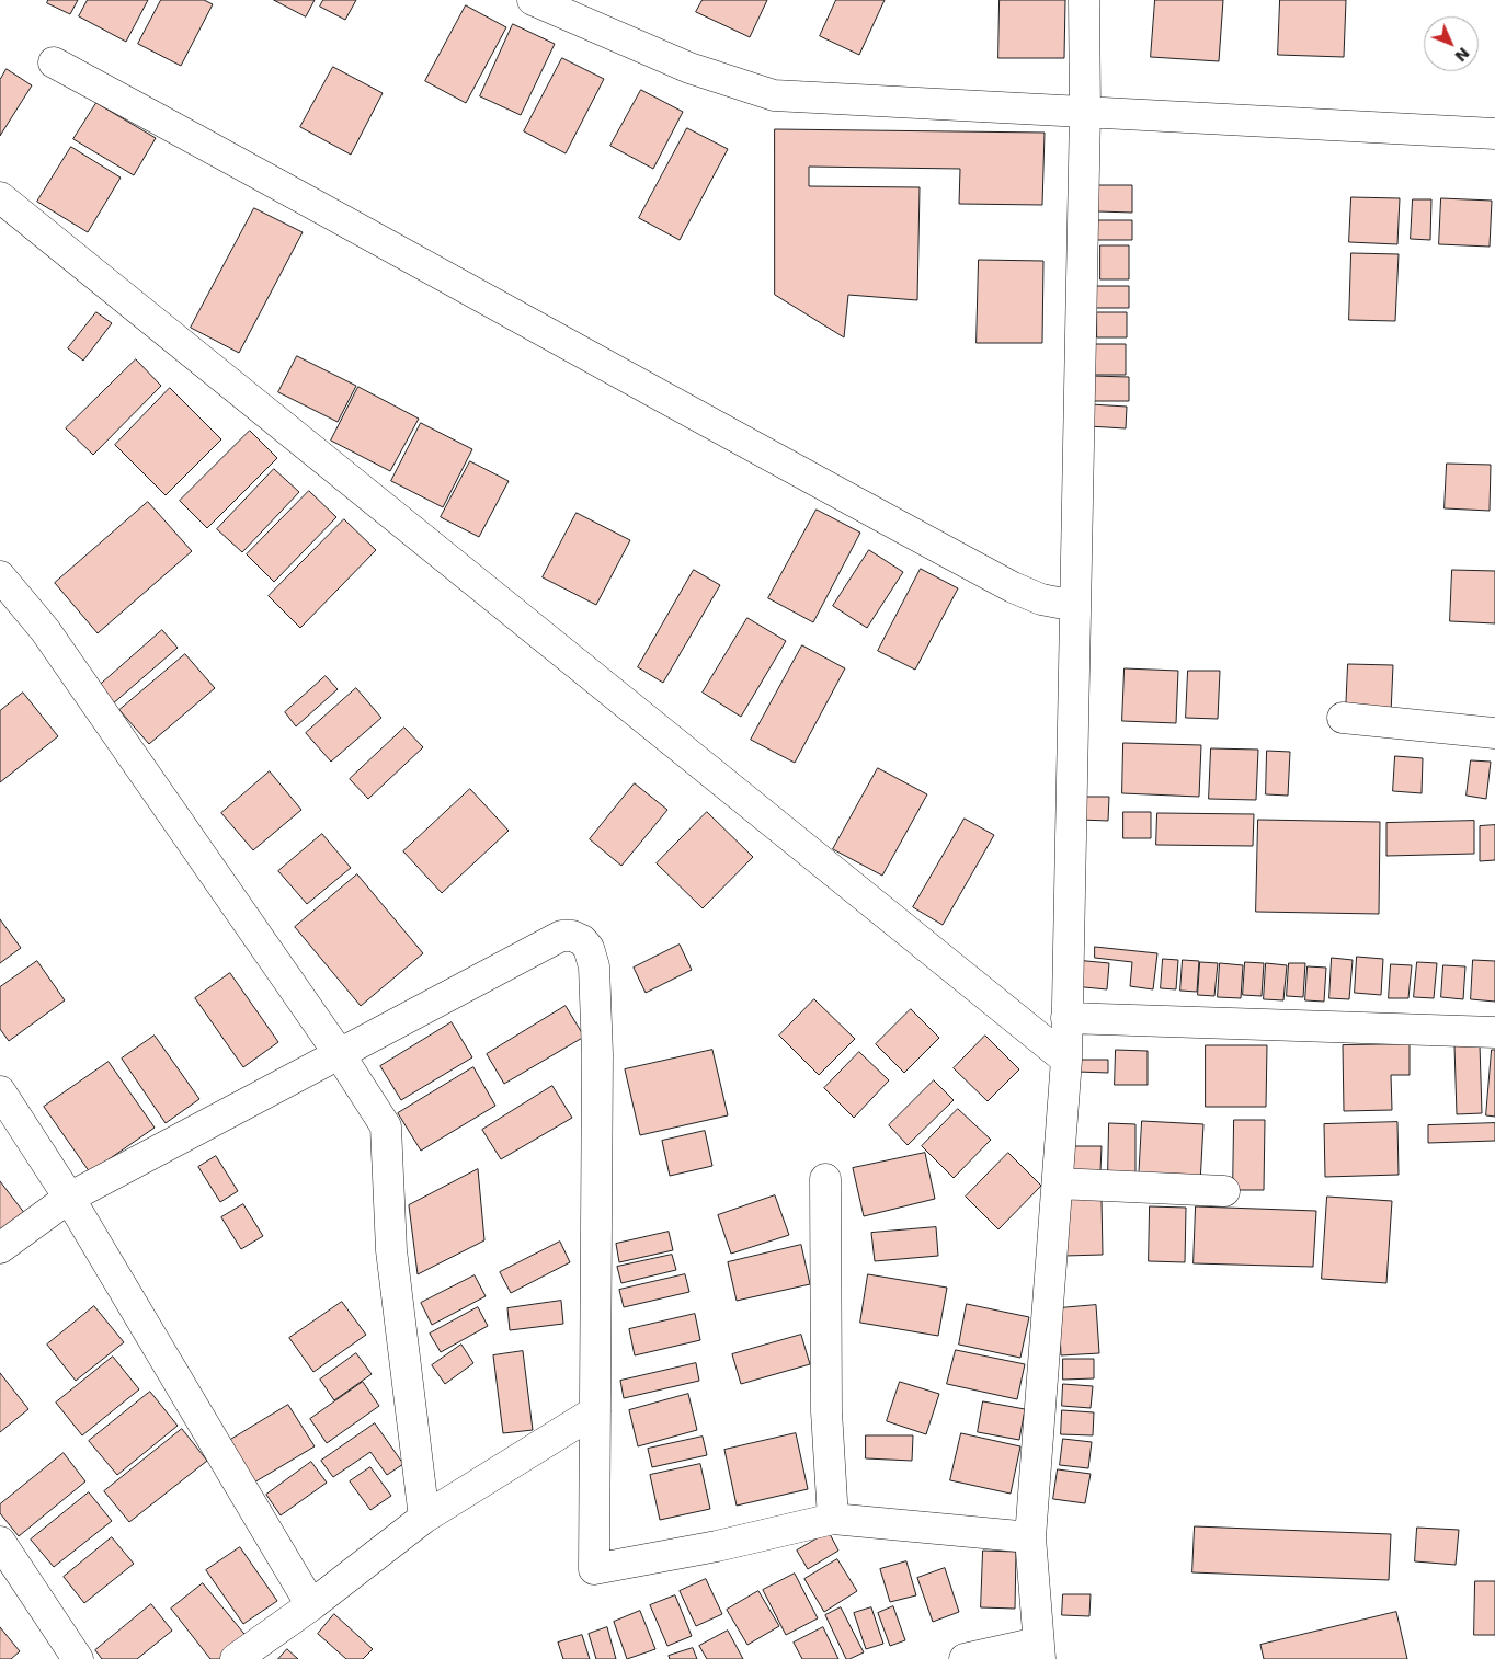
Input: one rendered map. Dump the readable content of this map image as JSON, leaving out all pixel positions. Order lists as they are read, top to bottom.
{
  "north": "bottom right"
}
